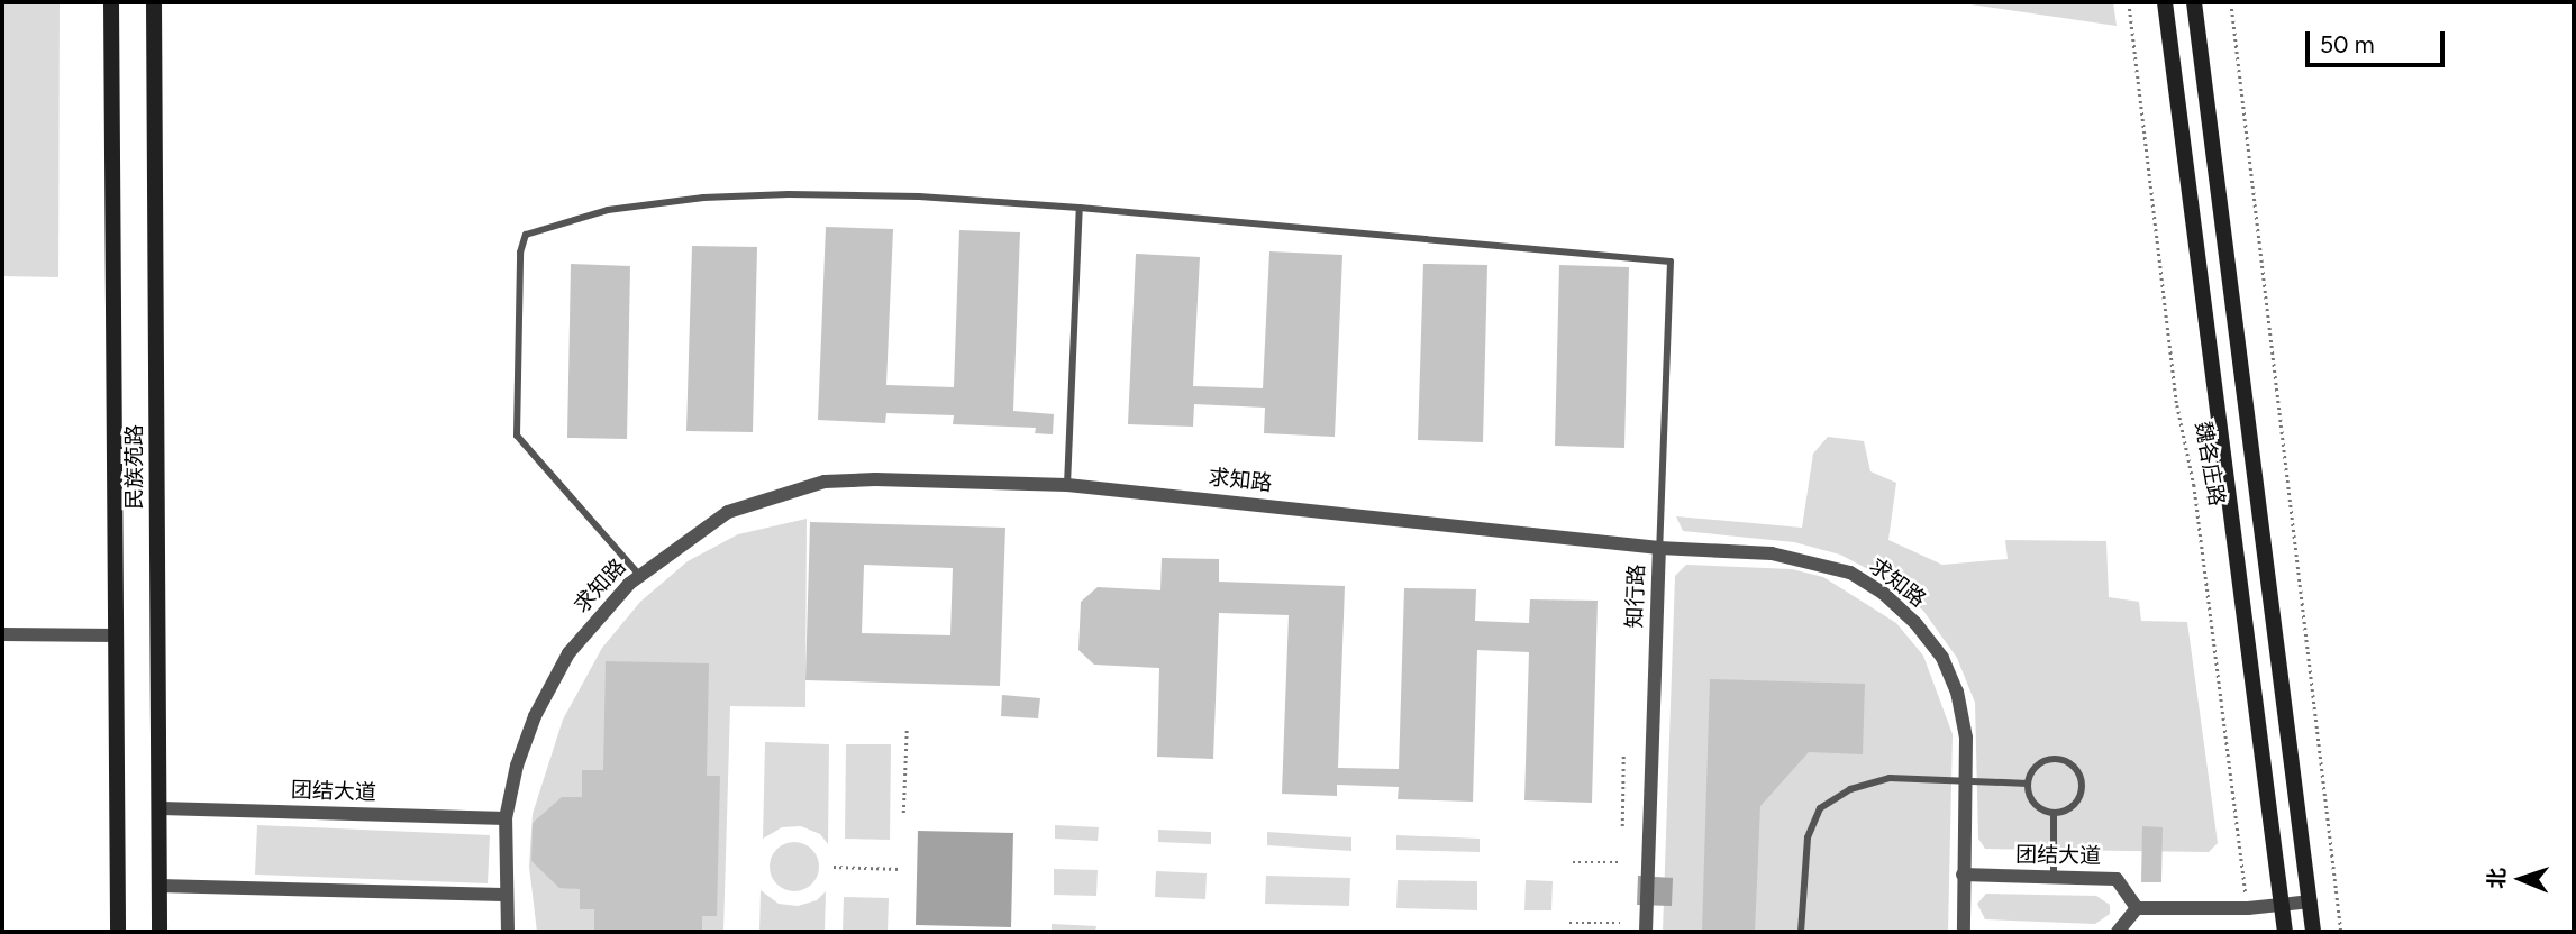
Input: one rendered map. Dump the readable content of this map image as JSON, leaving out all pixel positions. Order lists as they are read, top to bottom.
{
  "streets": {
    "main road": ["魏各庄路", "民族苑路"],
    "street": ["求知路", "知行路", "团结大道"]
  },
  "crossings": [
    ["民族苑路", "团结大道"],
    ["求知路", "知行路"],
    ["求知路", "团结大道"]
  ],
  "scale_bar": "50 m",
  "north": "left"
}
